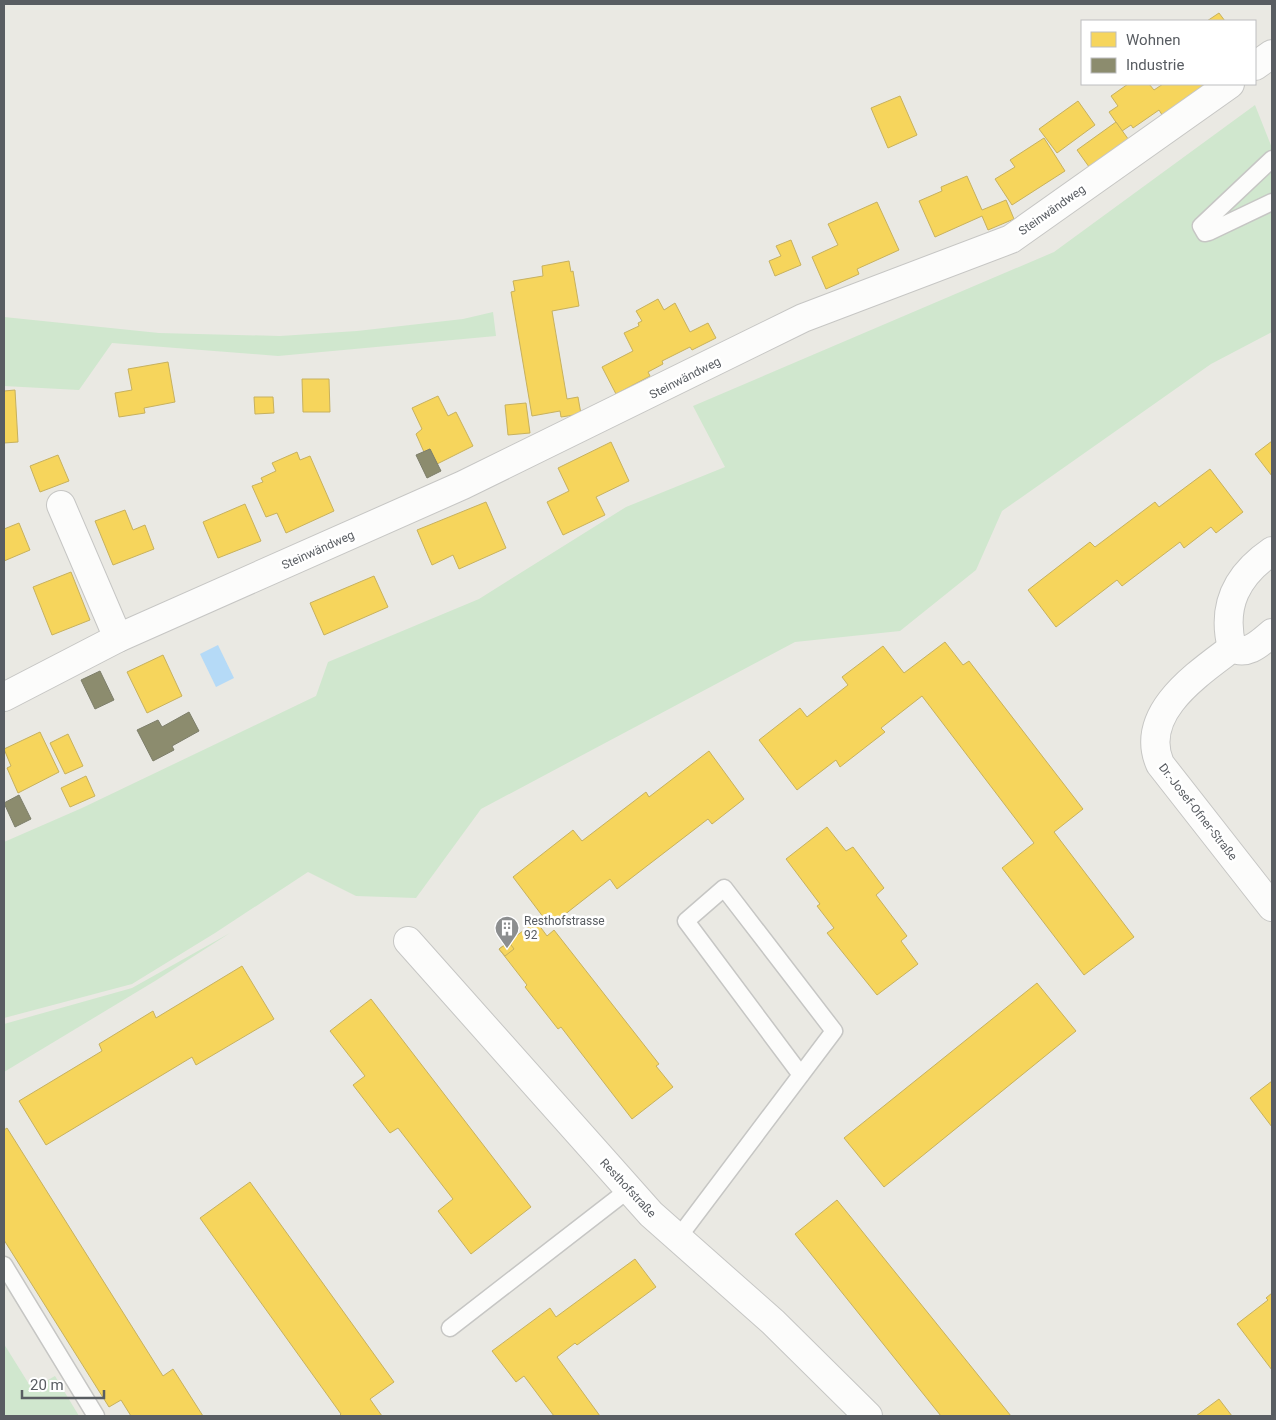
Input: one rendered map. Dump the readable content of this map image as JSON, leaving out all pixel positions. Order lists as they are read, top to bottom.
{
  "streets": {
    "street": ["Steinwändweg", "Dr.-Josef-Ofner-Straße", "Resthofstraße"]
  },
  "places": {
    "building": ["Resthofstrasse 92"]
  },
  "legend": ["Wohnen", "Industrie"],
  "scale_bar": "20 m"
}
